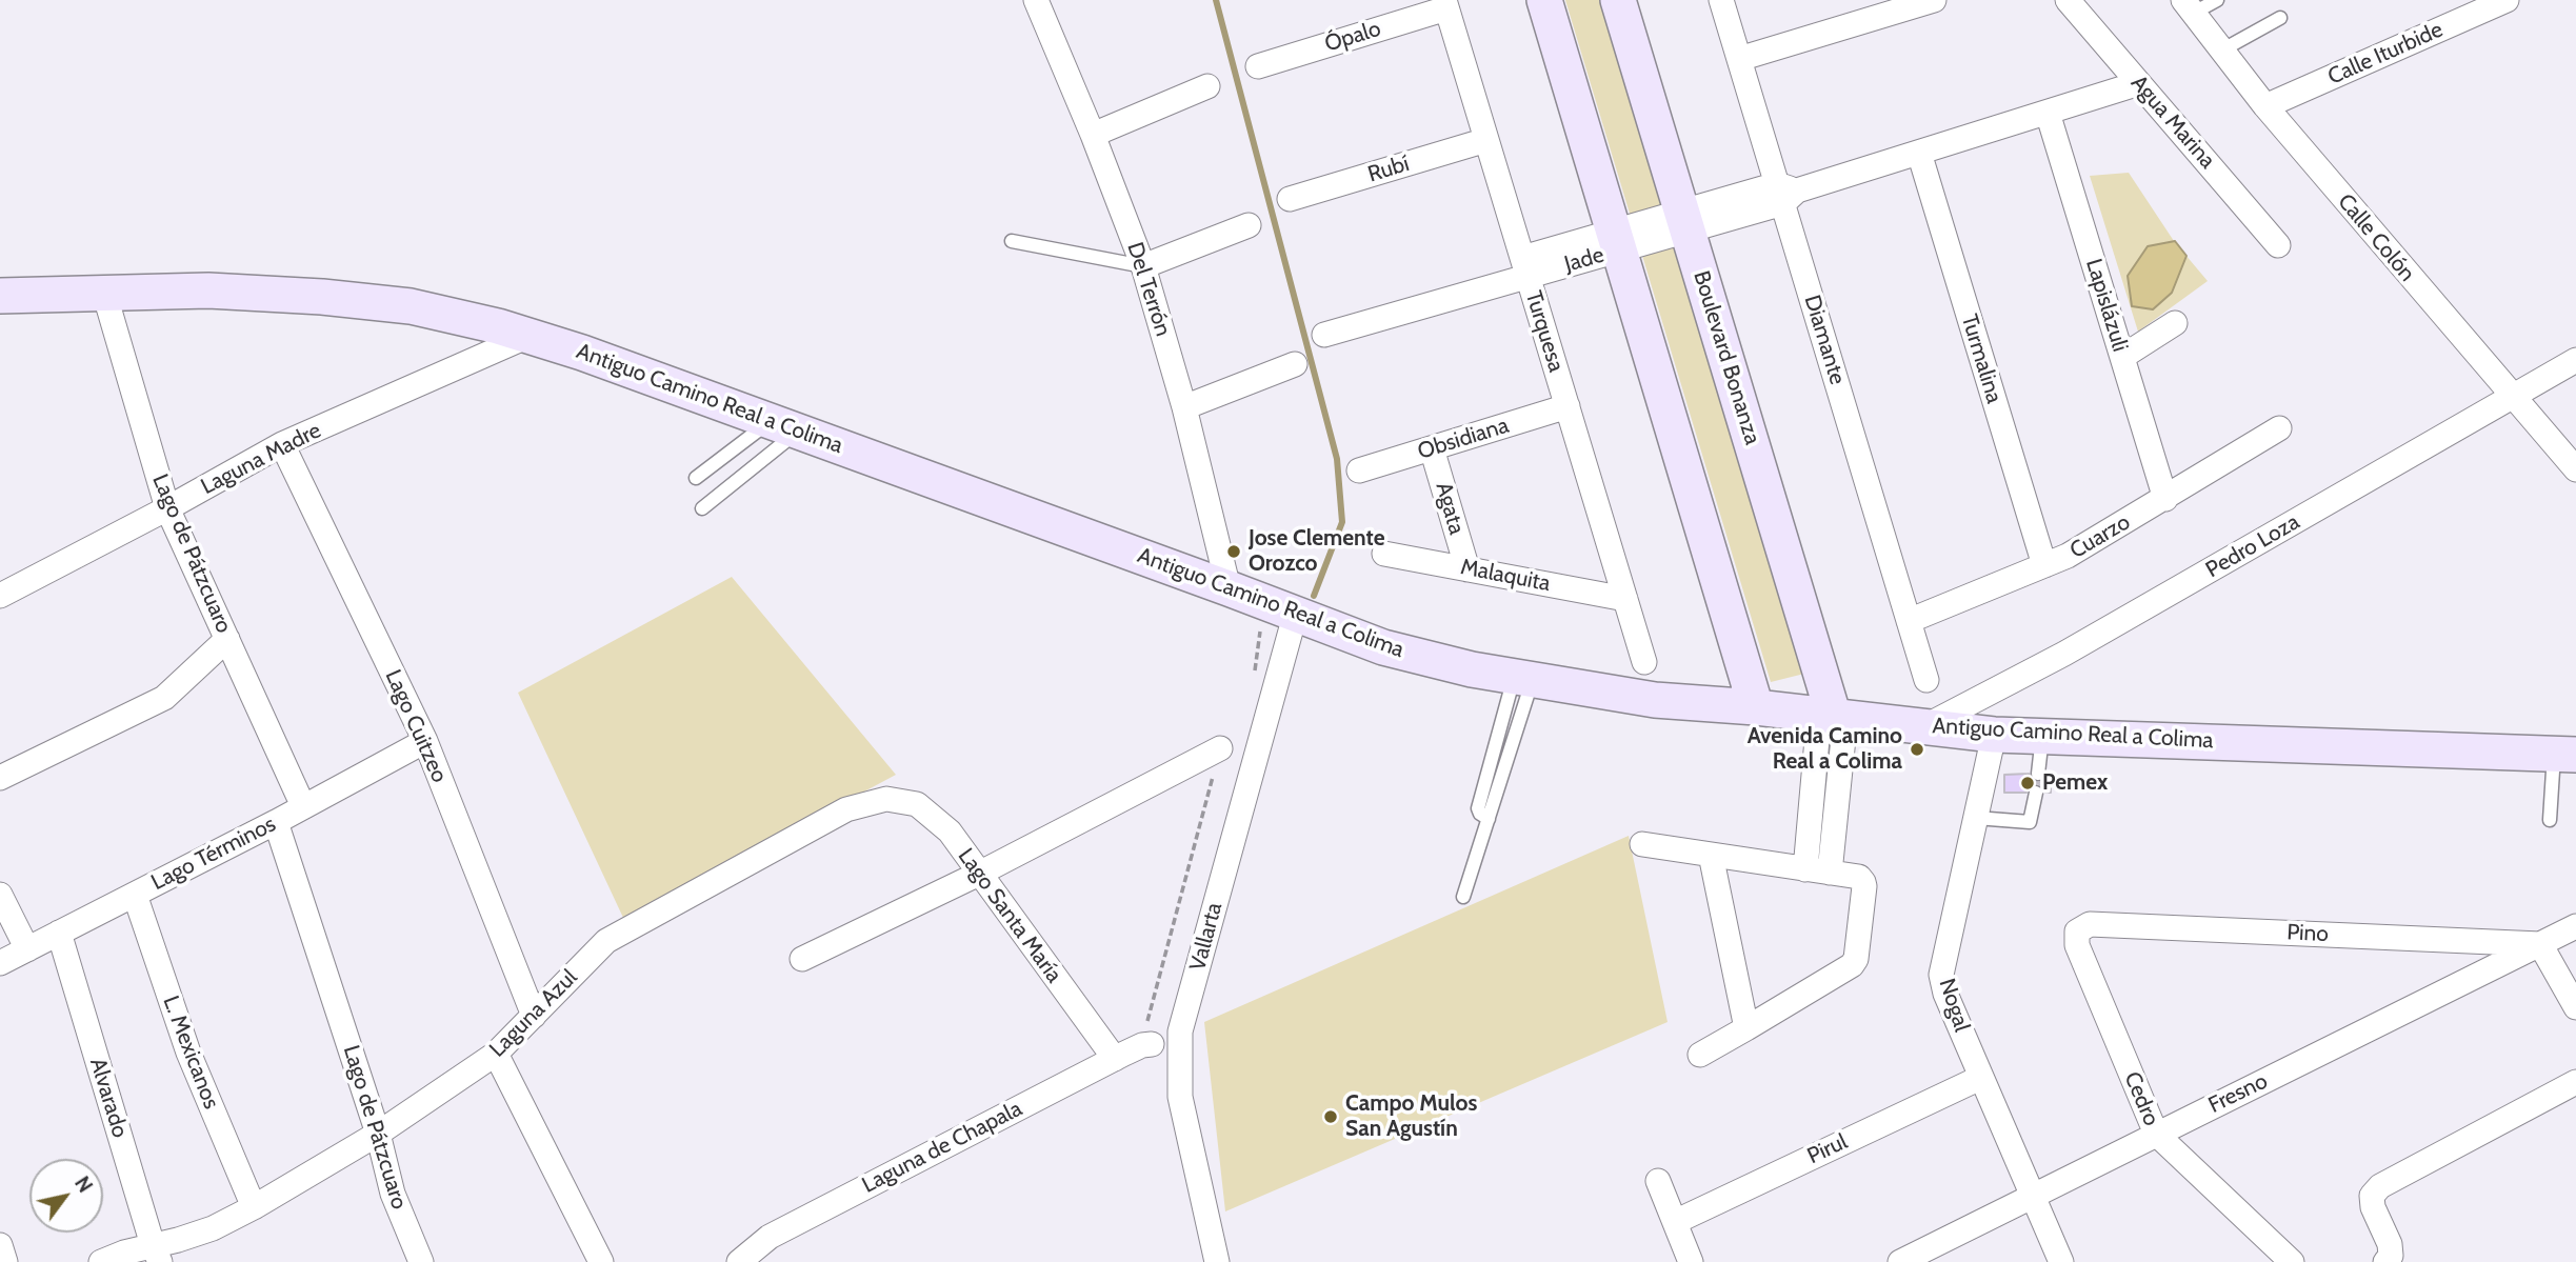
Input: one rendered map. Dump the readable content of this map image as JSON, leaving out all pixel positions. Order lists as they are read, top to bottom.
{
  "streets": {
    "main road": ["Boulevard Bonanza", "Antiguo Camino Real a Colima"],
    "street": [
      "Ópalo",
      "Calle Iturbide",
      "Agua Marina",
      "Rubí",
      "Calle Colón",
      "Jade",
      "Del Terrón",
      "Lapislázuli",
      "Turquesa",
      "Diamante",
      "Turmalina",
      "Obsidiana",
      "Laguna Madre",
      "Agata",
      "Cuarzo",
      "Pedro Loza",
      "Lago de Pátzcuaro",
      "Malaquita",
      "Lago Cuitzeo",
      "Lago Términos",
      "Lago Santa María",
      "Pino",
      "Vallarta",
      "Nogal",
      "Laguna Azul",
      "L. Mexicanos",
      "Fresno",
      "Alvarado",
      "Cedro",
      "Laguna de Chapala",
      "Pirul"
    ]
  },
  "crossings": [
    ["Ópalo", "Turquesa"],
    ["Calle Iturbide", "Calle Colón"],
    ["Agua Marina", "Jade"],
    ["Rubí", "Turquesa"],
    ["Calle Colón", "Pedro Loza"],
    ["Jade", "Lapislázuli"],
    ["Jade", "Turquesa"],
    ["Jade", "Diamante"],
    ["Jade", "Boulevard Bonanza"],
    ["Jade", "Turmalina"],
    ["Del Terrón", "Antiguo Camino Real a Colima"],
    ["Lapislázuli", "Cuarzo"],
    ["Turquesa", "Obsidiana"],
    ["Turquesa", "Malaquita"],
    ["Diamante", "Cuarzo"],
    ["Boulevard Bonanza", "Antiguo Camino Real a Colima"],
    ["Turmalina", "Cuarzo"],
    ["Antiguo Camino Real a Colima", "Laguna Madre"],
    ["Antiguo Camino Real a Colima", "Pedro Loza"],
    ["Antiguo Camino Real a Colima", "Lago de Pátzcuaro"],
    ["Antiguo Camino Real a Colima", "Vallarta"],
    ["Antiguo Camino Real a Colima", "Nogal"],
    ["Obsidiana", "Agata"],
    ["Laguna Madre", "Lago de Pátzcuaro"],
    ["Laguna Madre", "Lago Cuitzeo"],
    ["Agata", "Malaquita"],
    ["Lago de Pátzcuaro", "Lago Términos"],
    ["Lago de Pátzcuaro", "Laguna Azul"],
    ["Lago Cuitzeo", "Lago Términos"],
    ["Lago Cuitzeo", "Laguna Azul"],
    ["Lago Términos", "L. Mexicanos"],
    ["Lago Términos", "Alvarado"],
    ["Lago Santa María", "Laguna Azul"],
    ["Lago Santa María", "Laguna de Chapala"],
    ["Pino", "Fresno"],
    ["Pino", "Cedro"],
    ["Nogal", "Fresno"],
    ["Nogal", "Pirul"],
    ["Laguna Azul", "L. Mexicanos"],
    ["Laguna Azul", "Alvarado"],
    ["Fresno", "Cedro"]
  ],
  "places": [
    "Jose Clemente Orozco",
    "Avenida Camino Real a Colima",
    "Pemex",
    "Campo Mulos San Agustín"
  ],
  "north": "top right"
}
